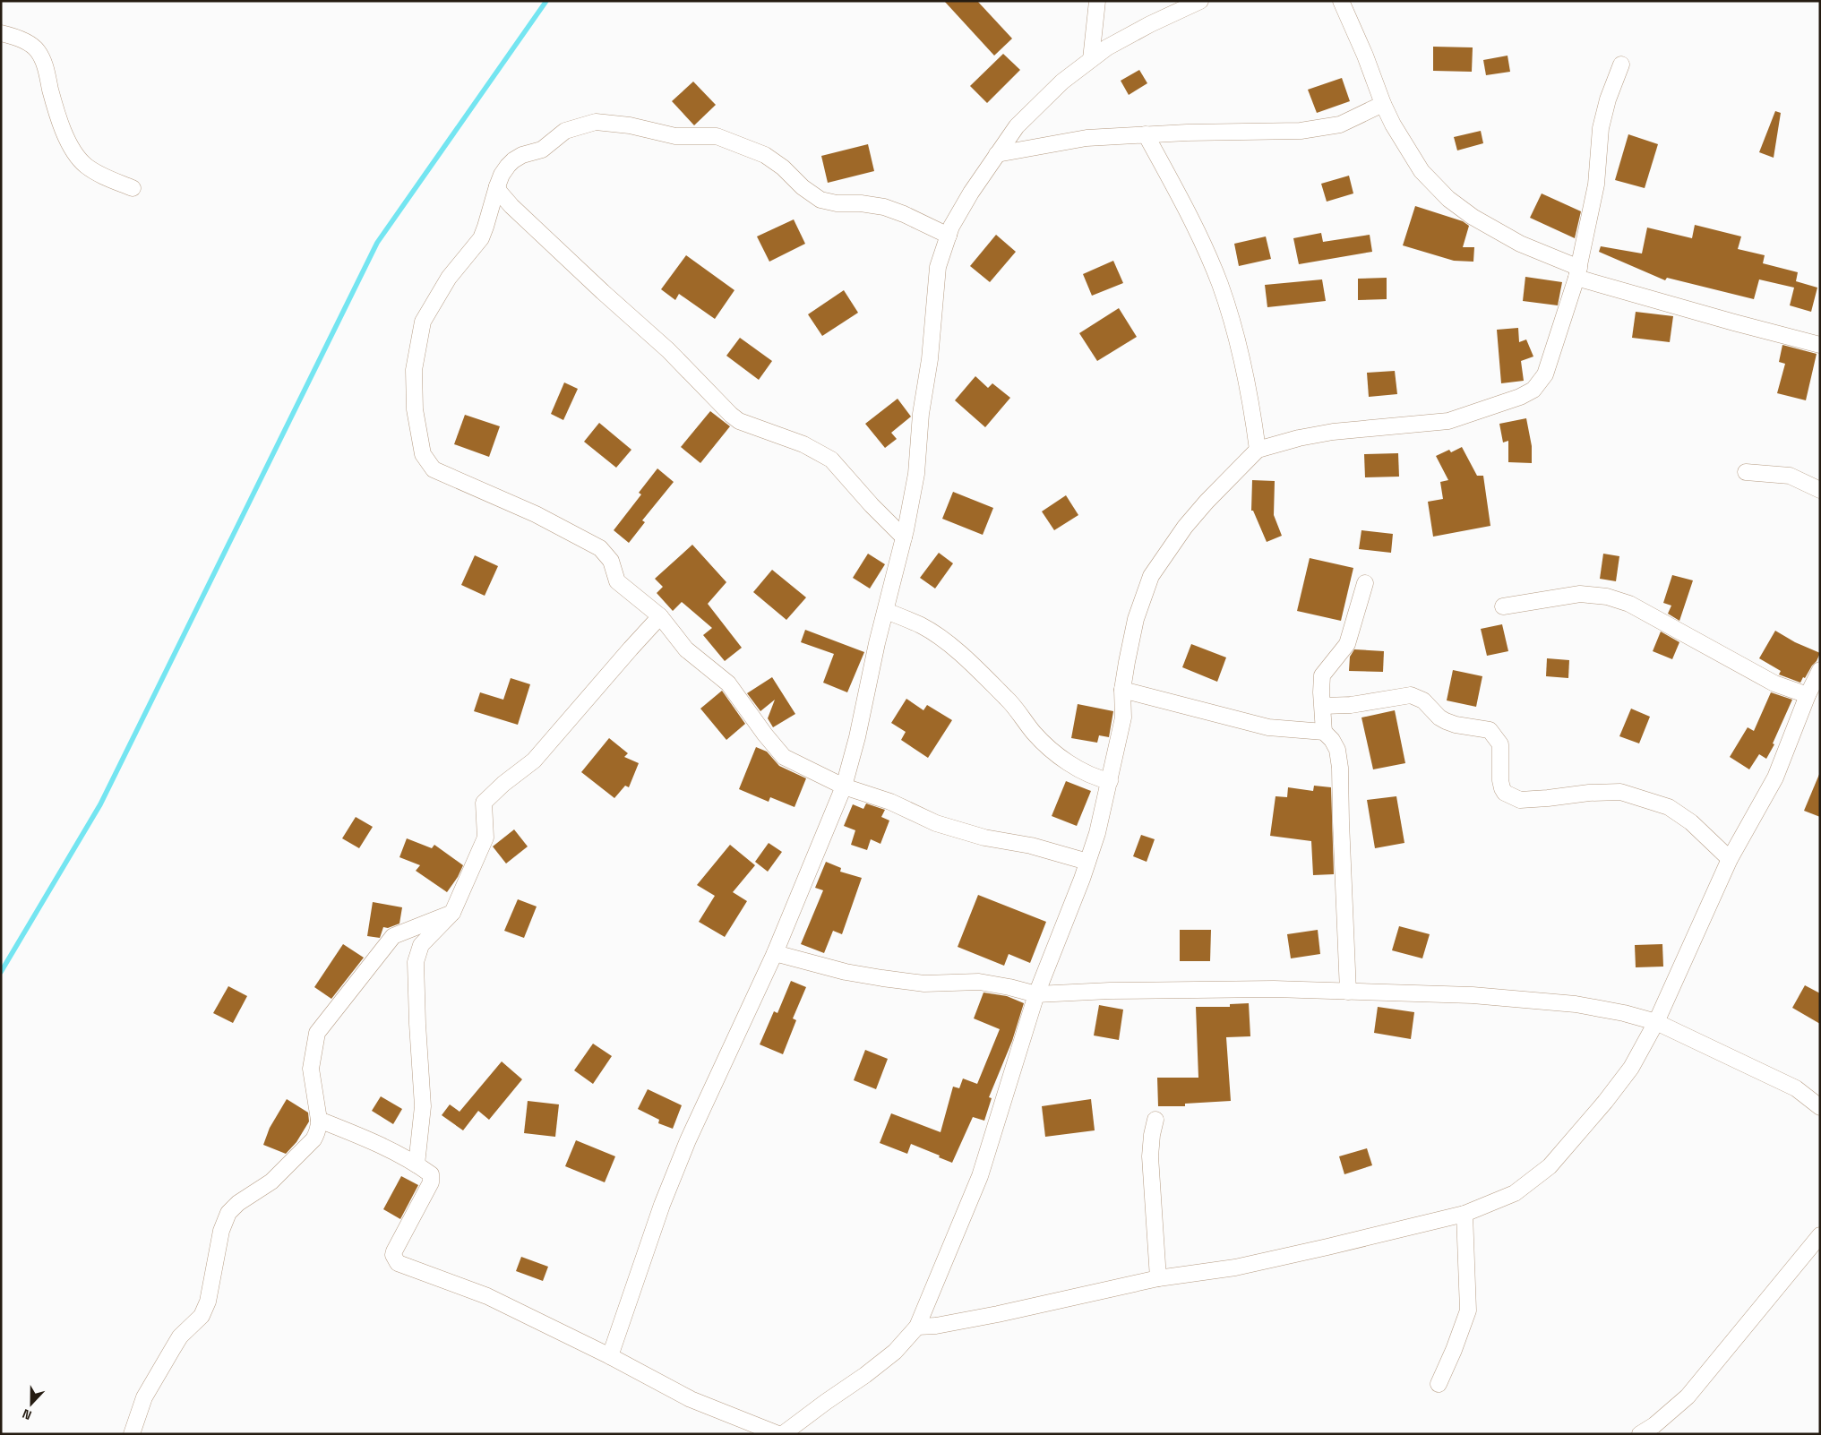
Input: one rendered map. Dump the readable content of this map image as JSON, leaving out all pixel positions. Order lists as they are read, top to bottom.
{
  "north": "bottom"
}
